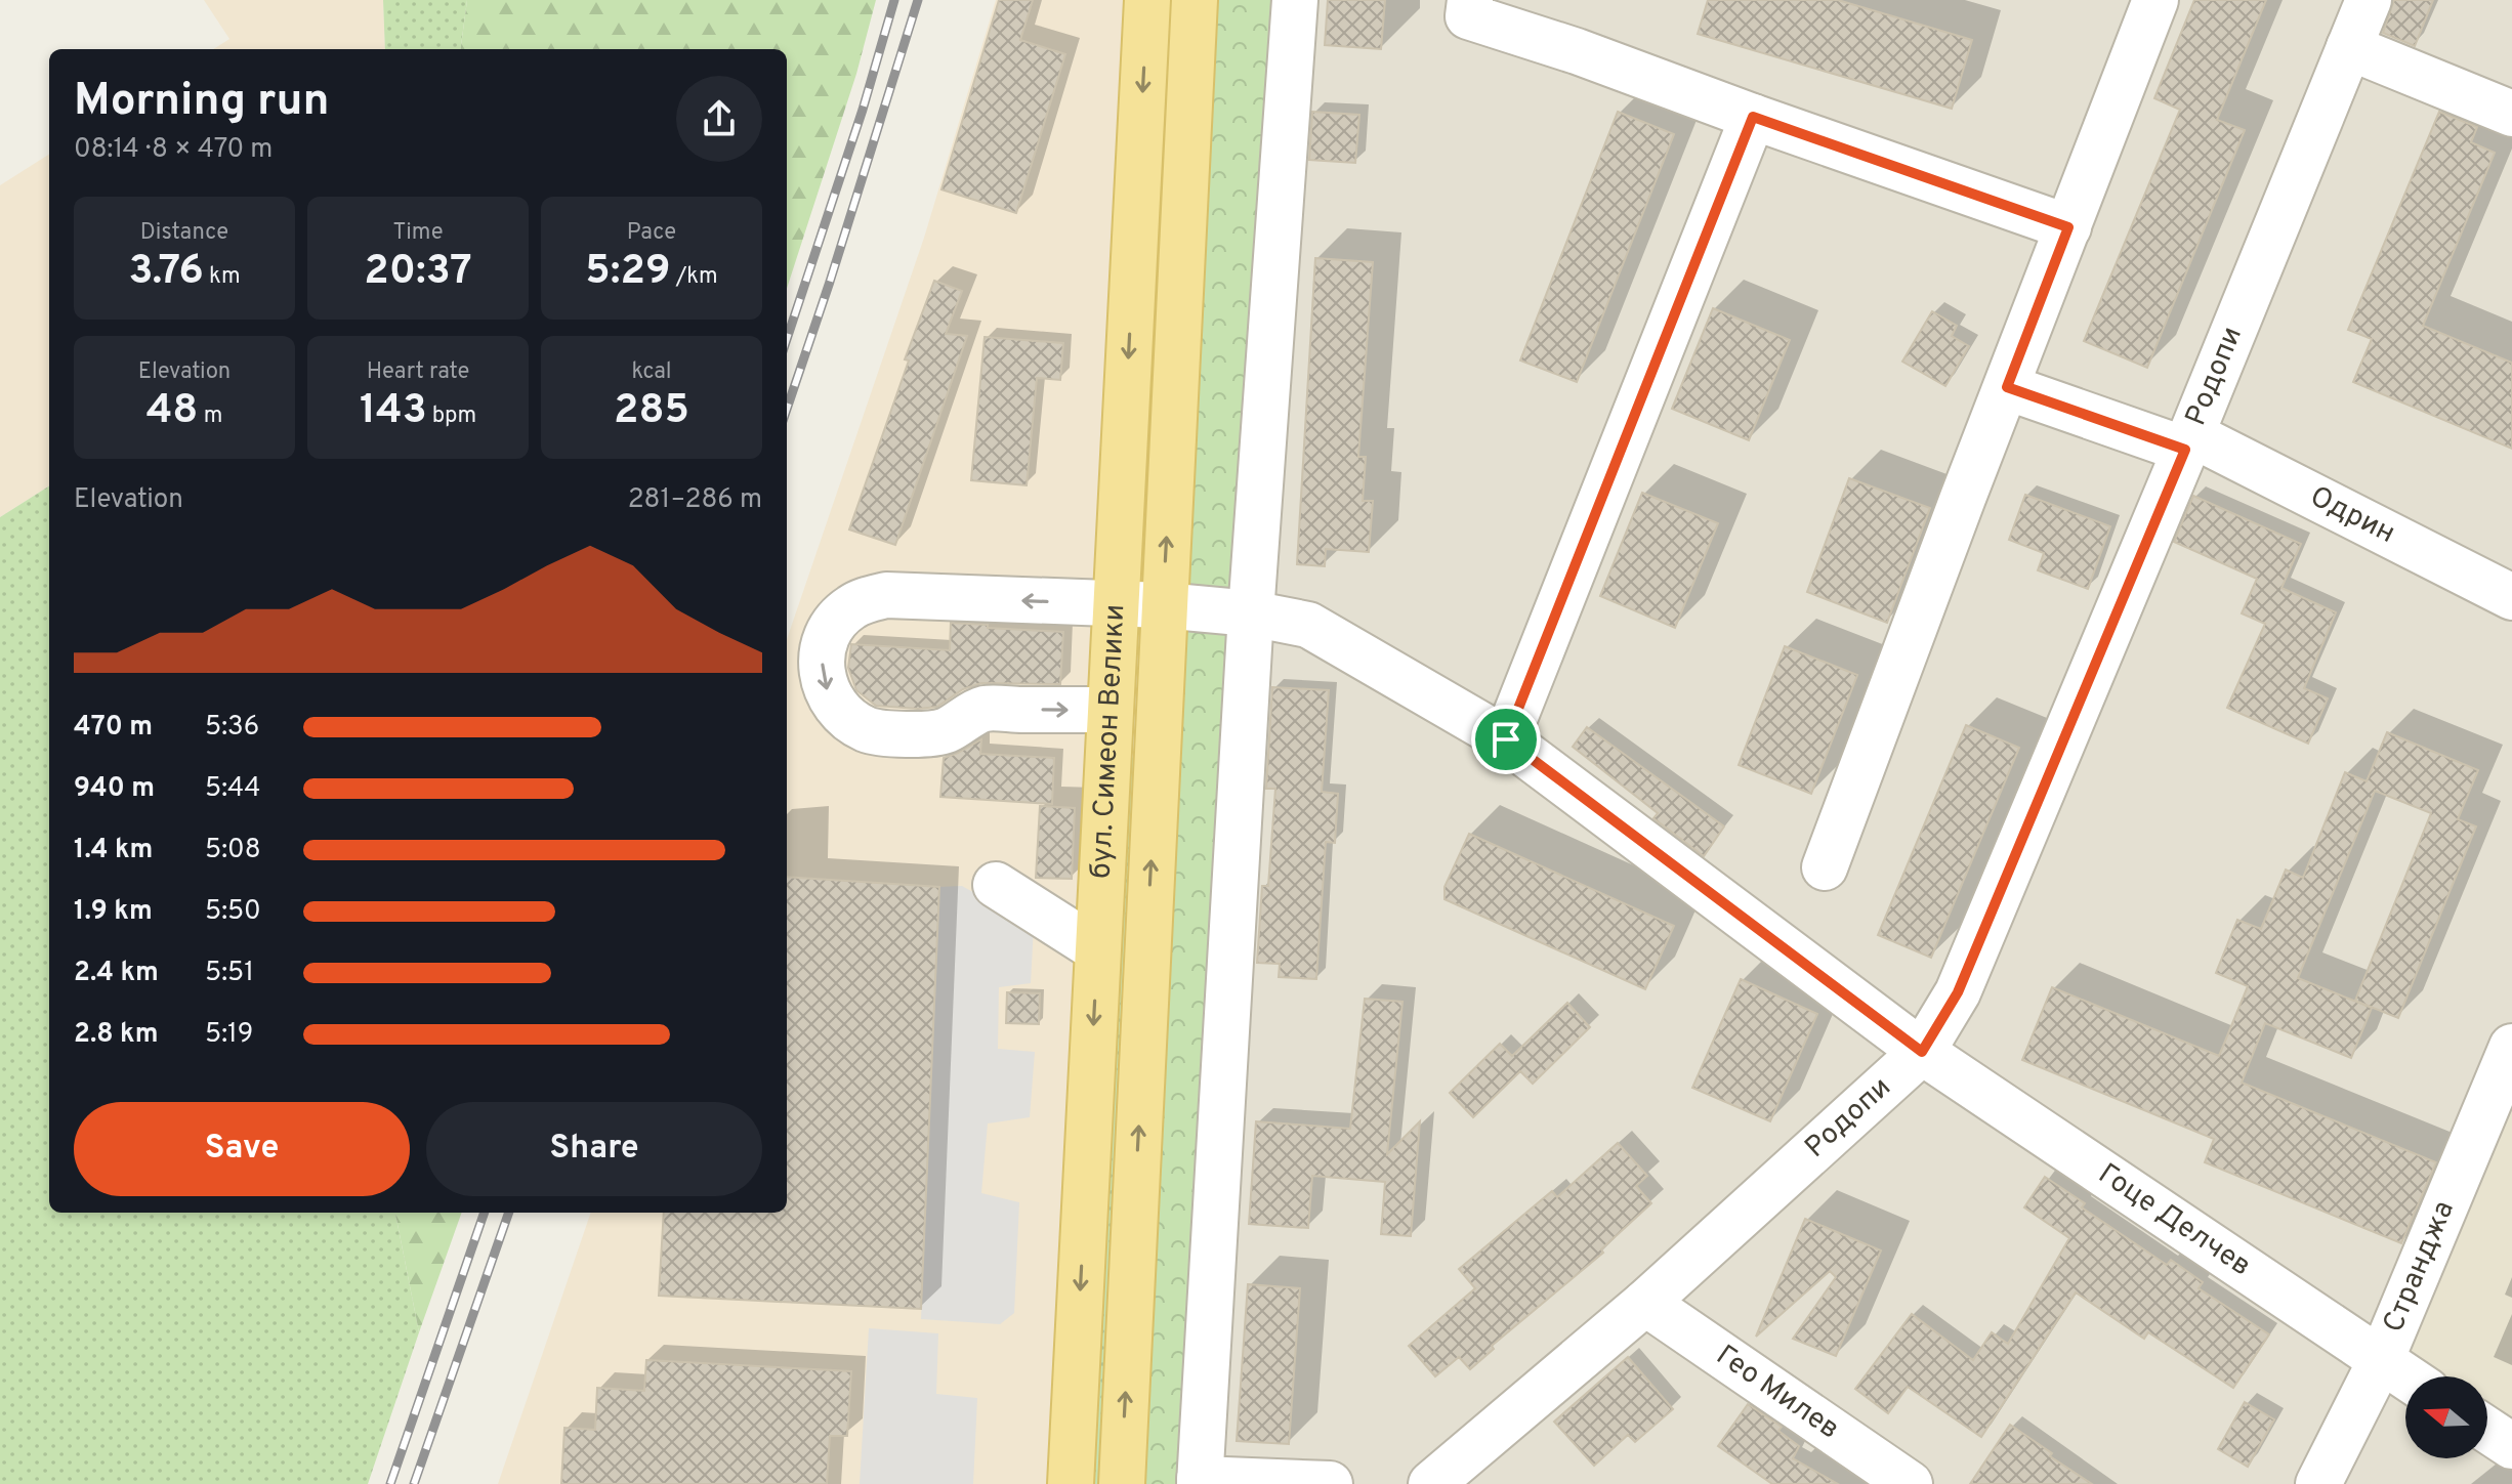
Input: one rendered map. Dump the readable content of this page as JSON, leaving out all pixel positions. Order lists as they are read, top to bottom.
{
  "streets": {
    "main road": ["бул. Симеон Велики"],
    "street": [
      "Родопи",
      "Одрин",
      "Гоце Делчев",
      "Странджа",
      "Гео Милев"
    ]
  },
  "crossings": [
    ["Родопи", "Одрин"],
    ["Родопи", "Гоце Делчев"],
    ["Родопи", "Гео Милев"],
    ["бул. Симеон Велики", "Гоце Делчев"],
    ["Гоце Делчев", "Странджа"]
  ],
  "north": "left",
  "page": {
    "heading": ["Morning run", "08:14 · 8 × 470 m"],
    "stats": [
      ["Distance", "3.76 km"],
      ["Time", "20:37"],
      ["Pace", "5:29 /km"],
      ["Elevation", "48 m"],
      ["Heart rate", "143 bpm"],
      ["kcal", "285"]
    ],
    "chart": ["Elevation", "281–286 m"],
    "list": [
      {
        "name": "470 m",
        "note": "5:36"
      },
      {
        "name": "940 m",
        "note": "5:44"
      },
      {
        "name": "1.4 km",
        "note": "5:08"
      },
      {
        "name": "1.9 km",
        "note": "5:50"
      },
      {
        "name": "2.4 km",
        "note": "5:51"
      },
      {
        "name": "2.8 km",
        "note": "5:19"
      }
    ],
    "buttons": ["Save", "Share"]
  }
}
